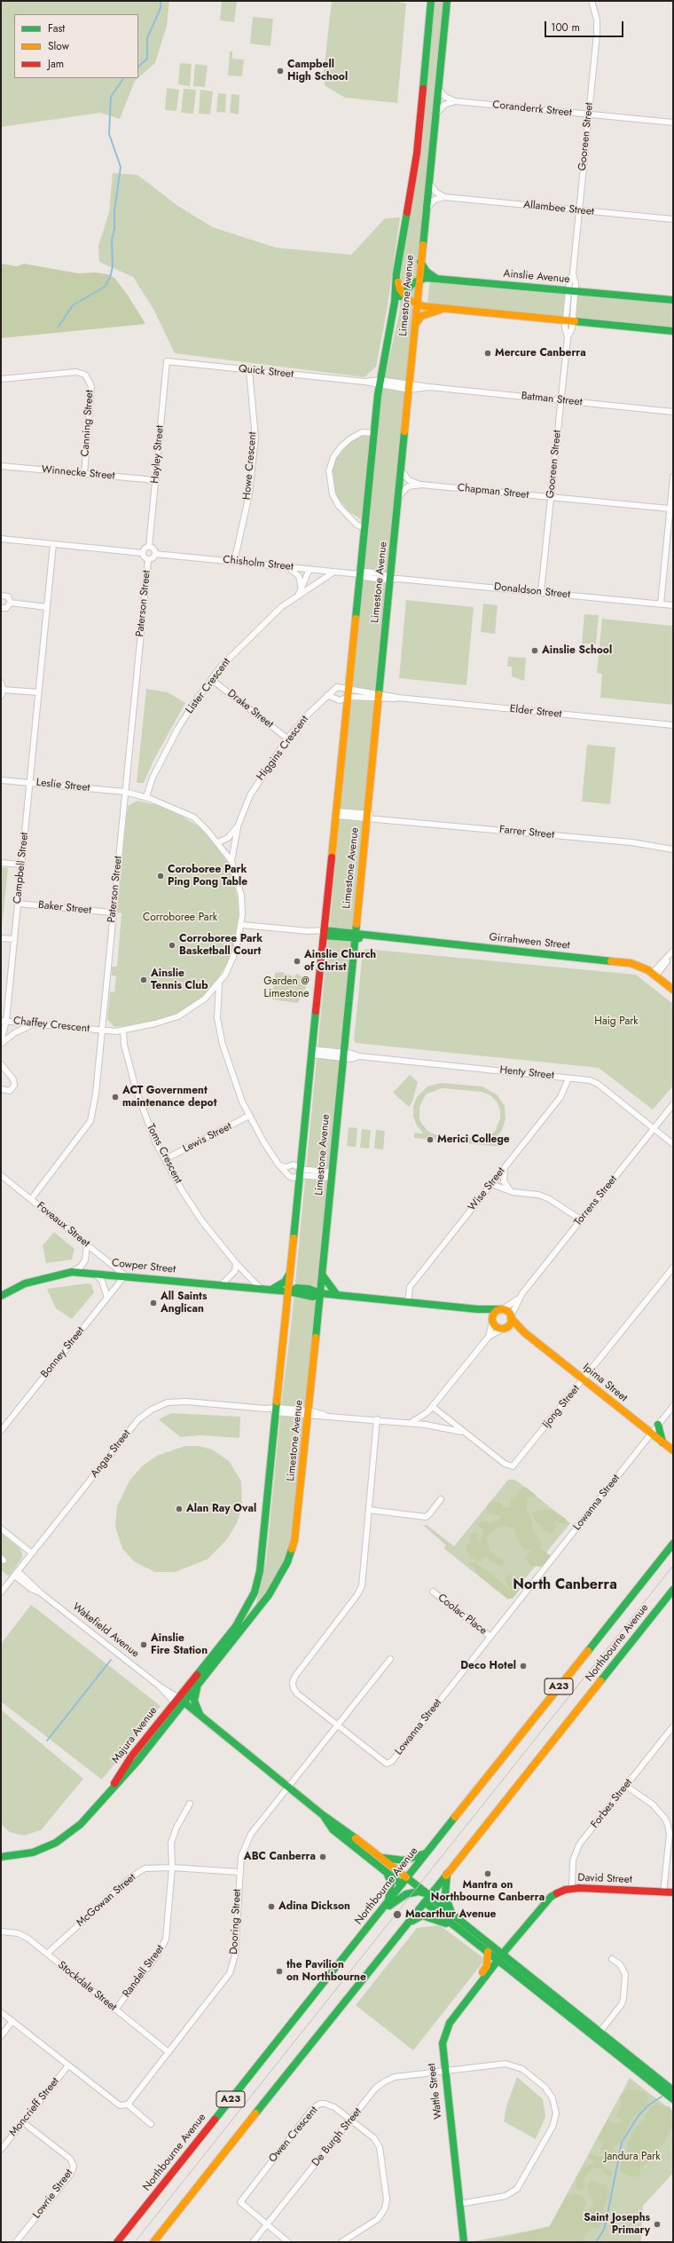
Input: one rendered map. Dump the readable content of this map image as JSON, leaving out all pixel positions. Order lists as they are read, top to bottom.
{
  "streets": {
    "main road": [
      "Ainslie Avenue",
      "Limestone Avenue",
      "Girrahween Street",
      "Cowper Street",
      "Ipima Street",
      "Wakefield Avenue",
      "Northbourne Avenue",
      "A23",
      "Majura Avenue",
      "David Street",
      "Wattle Street"
    ],
    "street": [
      "Coranderrk Street",
      "Gooreen Street",
      "Allambee Street",
      "Quick Street",
      "Batman Street",
      "Canning Street",
      "Hayley Street",
      "Howe Crescent",
      "Winnecke Street",
      "Chapman Street",
      "Chisholm Street",
      "Donaldson Street",
      "Paterson Street",
      "Lister Crescent",
      "Drake Street",
      "Elder Street",
      "Higgins Crescent",
      "Leslie Street",
      "Farrer Street",
      "Campbell Street",
      "Baker Street",
      "Chaffey Crescent",
      "Henty Street",
      "Lewis Street",
      "Toms Crescent",
      "Wise Street",
      "Torrens Street",
      "Foveaux Street",
      "Bonney Street",
      "Ijong Street",
      "Angas Street",
      "Lowanna Street",
      "Coolac Place",
      "Forbes Street",
      "McGowan Street",
      "Dooring Street",
      "Randell Street",
      "Stockdale Street",
      "Moncrieff Street",
      "Owen Crescent",
      "De Burgh Street",
      "Lowrie Street"
    ]
  },
  "crossings": [
    ["Coranderrk Street", "Gooreen Street"],
    ["Coranderrk Street", "Limestone Avenue"],
    ["Gooreen Street", "Allambee Street"],
    ["Gooreen Street", "Ainslie Avenue"],
    ["Gooreen Street", "Batman Street"],
    ["Gooreen Street", "Chapman Street"],
    ["Gooreen Street", "Donaldson Street"],
    ["Ainslie Avenue", "Limestone Avenue"],
    ["Limestone Avenue", "Quick Street"],
    ["Limestone Avenue", "Batman Street"],
    ["Limestone Avenue", "Chapman Street"],
    ["Limestone Avenue", "Chisholm Street"],
    ["Limestone Avenue", "Donaldson Street"],
    ["Limestone Avenue", "Elder Street"],
    ["Limestone Avenue", "Higgins Crescent"],
    ["Limestone Avenue", "Farrer Street"],
    ["Limestone Avenue", "Girrahween Street"],
    ["Limestone Avenue", "Henty Street"],
    ["Limestone Avenue", "Cowper Street"],
    ["Limestone Avenue", "Ijong Street"],
    ["Limestone Avenue", "Angas Street"],
    ["Limestone Avenue", "Wakefield Avenue"],
    ["Limestone Avenue", "Majura Avenue"],
    ["Quick Street", "Batman Street"],
    ["Quick Street", "Hayley Street"],
    ["Quick Street", "Howe Crescent"],
    ["Canning Street", "Winnecke Street"],
    ["Hayley Street", "Winnecke Street"],
    ["Hayley Street", "Chisholm Street"],
    ["Hayley Street", "Paterson Street"],
    ["Howe Crescent", "Chisholm Street"],
    ["Chisholm Street", "Donaldson Street"],
    ["Chisholm Street", "Paterson Street"],
    ["Chisholm Street", "Lister Crescent"],
    ["Paterson Street", "Leslie Street"],
    ["Paterson Street", "Baker Street"],
    ["Paterson Street", "Chaffey Crescent"],
    ["Paterson Street", "Foveaux Street"],
    ["Lister Crescent", "Drake Street"],
    ["Drake Street", "Higgins Crescent"],
    ["Elder Street", "Higgins Crescent"],
    ["Leslie Street", "Campbell Street"],
    ["Campbell Street", "Baker Street"],
    ["Campbell Street", "Chaffey Crescent"],
    ["Henty Street", "Wise Street"],
    ["Henty Street", "Torrens Street"],
    ["Lewis Street", "Toms Crescent"],
    ["Toms Crescent", "Cowper Street"],
    ["Torrens Street", "Ipima Street"],
    ["Foveaux Street", "Cowper Street"],
    ["Foveaux Street", "Bonney Street"],
    ["Cowper Street", "Bonney Street"],
    ["Ipima Street", "Ijong Street"],
    ["Ipima Street", "Lowanna Street"],
    ["Ijong Street", "Angas Street"],
    ["Ijong Street", "Lowanna Street"],
    ["Angas Street", "Wakefield Avenue"],
    ["Lowanna Street", "Coolac Place"],
    ["Lowanna Street", "Dooring Street"],
    ["Wakefield Avenue", "Northbourne Avenue"],
    ["Wakefield Avenue", "Majura Avenue"],
    ["Wakefield Avenue", "Dooring Street"],
    ["Forbes Street", "David Street"],
    ["David Street", "Wattle Street"],
    ["McGowan Street", "Dooring Street"],
    ["McGowan Street", "Randell Street"],
    ["McGowan Street", "Stockdale Street"],
    ["Dooring Street", "Stockdale Street"],
    ["Randell Street", "Stockdale Street"],
    ["Wattle Street", "De Burgh Street"],
    ["Moncrieff Street", "Lowrie Street"],
    ["Owen Crescent", "De Burgh Street"]
  ],
  "districts": ["North Canberra"],
  "parks": [
    "Corroboree Park",
    "Garden @ Limestone",
    "Haig Park",
    "Jandura Park"
  ],
  "places": [
    "Campbell High School",
    "Mercure Canberra",
    "Ainslie School",
    "Coroboree Park Ping Pong Table",
    "Corroboree Park Basketball Court",
    "Ainslie Church of Christ",
    "Ainslie Tennis Club",
    "ACT Government maintenance depot",
    "Merici College",
    "All Saints Anglican",
    "Alan Ray Oval",
    "Ainslie Fire Station",
    "Deco Hotel",
    "ABC Canberra",
    "Mantra on Northbourne Canberra",
    "Adina Dickson",
    "Macarthur Avenue",
    "the Pavilion on Northbourne",
    "Saint Josephs Primary"
  ],
  "legend": ["Fast", "Slow", "Jam"],
  "scale_bar": "100 m"
}
